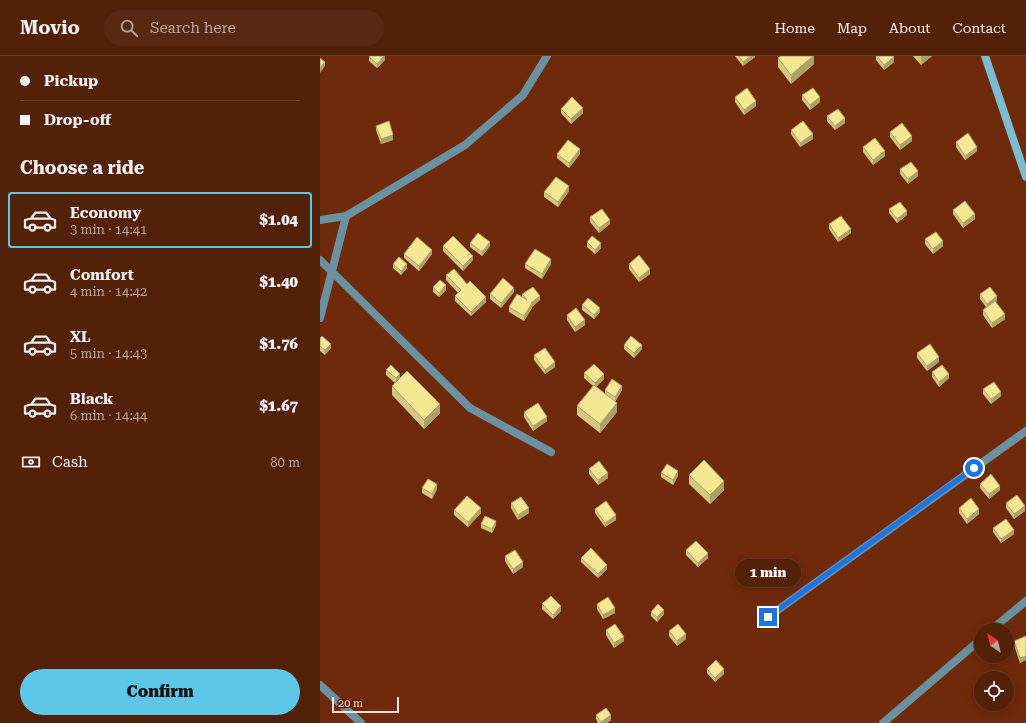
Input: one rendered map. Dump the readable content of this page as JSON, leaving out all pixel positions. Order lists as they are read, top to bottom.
{
  "scale_bar": "20 m",
  "north": "top left",
  "page": {
    "header": "Movio",
    "search": "Search here",
    "nav": [
      "Home",
      "Map",
      "About",
      "Contact"
    ],
    "banner": ["Pickup", "Drop-off"],
    "heading": "Choose a ride",
    "list": [
      {
        "name": "Economy",
        "note": "3 min · 14:41",
        "value": "$1.04"
      },
      {
        "name": "Comfort",
        "note": "4 min · 14:42",
        "value": "$1.40"
      },
      {
        "name": "XL",
        "note": "5 min · 14:43",
        "value": "$1.76"
      },
      {
        "name": "Black",
        "note": "6 min · 14:44",
        "value": "$1.67"
      }
    ],
    "pay": ["Cash", "80 m"],
    "bubble": "1 min",
    "buttons": "Confirm",
    "scale": "20 m"
  }
}
